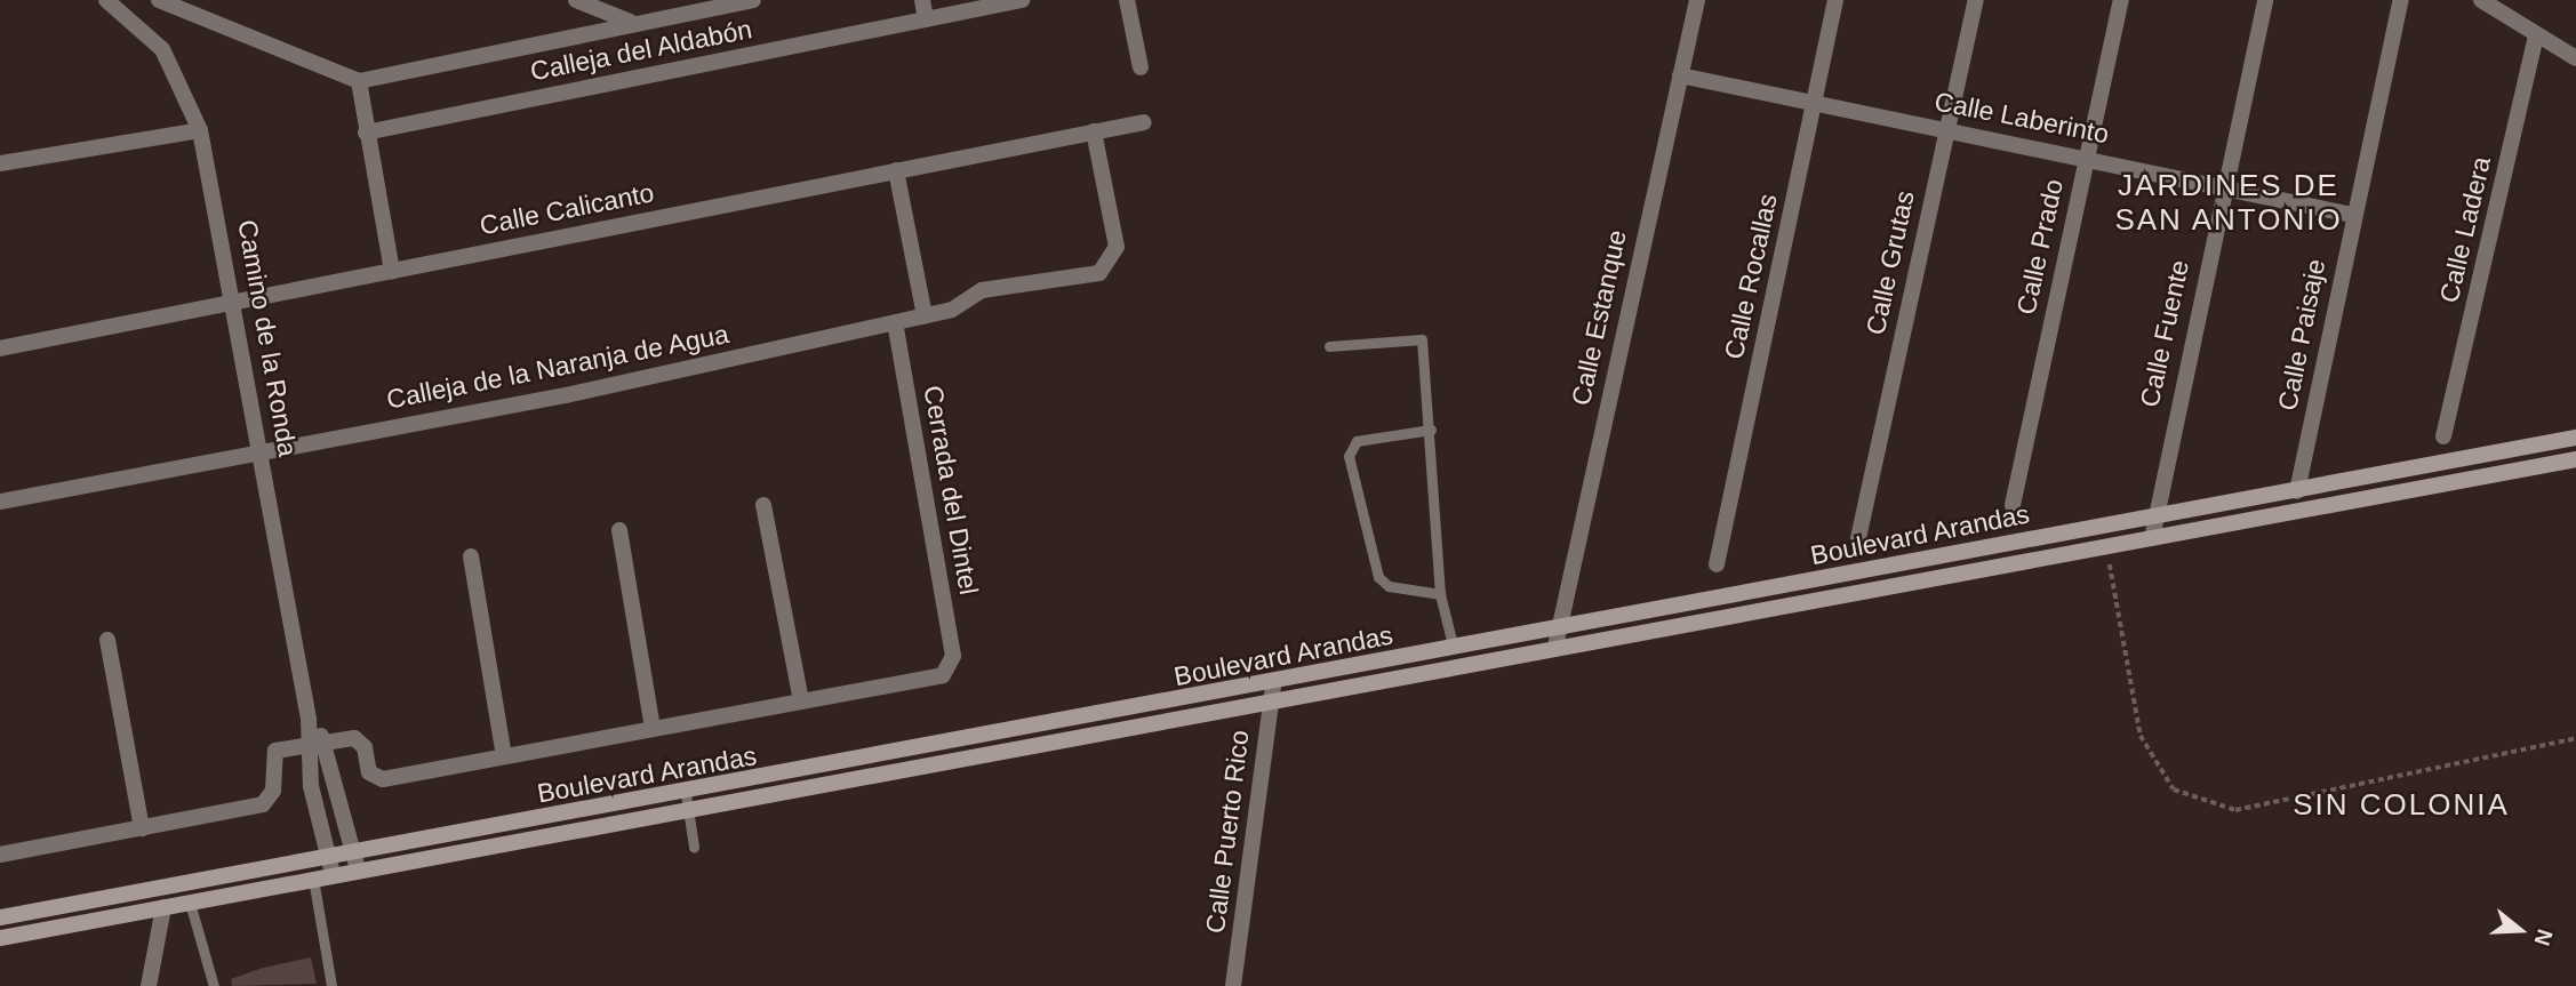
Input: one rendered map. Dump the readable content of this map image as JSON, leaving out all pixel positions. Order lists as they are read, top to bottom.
{
  "streets": {
    "main road": ["Boulevard Arandas"],
    "street": [
      "Calleja del Aldabón",
      "Calle Laberinto",
      "Calle Calicanto",
      "Calle Ladera",
      "Calle Prado",
      "Calle Grutas",
      "Calle Rocallas",
      "Calle Estanque",
      "Calle Fuente",
      "Calle Paisaje",
      "Camino de la Ronda",
      "Calleja de la Naranja de Agua",
      "Cerrada del Dintel",
      "Calle Puerto Rico"
    ]
  },
  "crossings": [
    ["Calle Laberinto", "Calle Prado"],
    ["Calle Laberinto", "Calle Grutas"],
    ["Calle Laberinto", "Calle Rocallas"],
    ["Calle Laberinto", "Calle Estanque"],
    ["Calle Laberinto", "Calle Fuente"],
    ["Calle Laberinto", "Calle Paisaje"],
    ["Calle Calicanto", "Camino de la Ronda"],
    ["Calle Calicanto", "Calleja de la Naranja de Agua"],
    ["Calle Estanque", "Boulevard Arandas"],
    ["Calle Fuente", "Boulevard Arandas"],
    ["Calle Paisaje", "Boulevard Arandas"],
    ["Camino de la Ronda", "Calleja de la Naranja de Agua"],
    ["Camino de la Ronda", "Boulevard Arandas"],
    ["Calleja de la Naranja de Agua", "Cerrada del Dintel"],
    ["Boulevard Arandas", "Calle Puerto Rico"]
  ],
  "districts": ["JARDINES DE SAN ANTONIO", "SIN COLONIA"],
  "north": "right"
}
